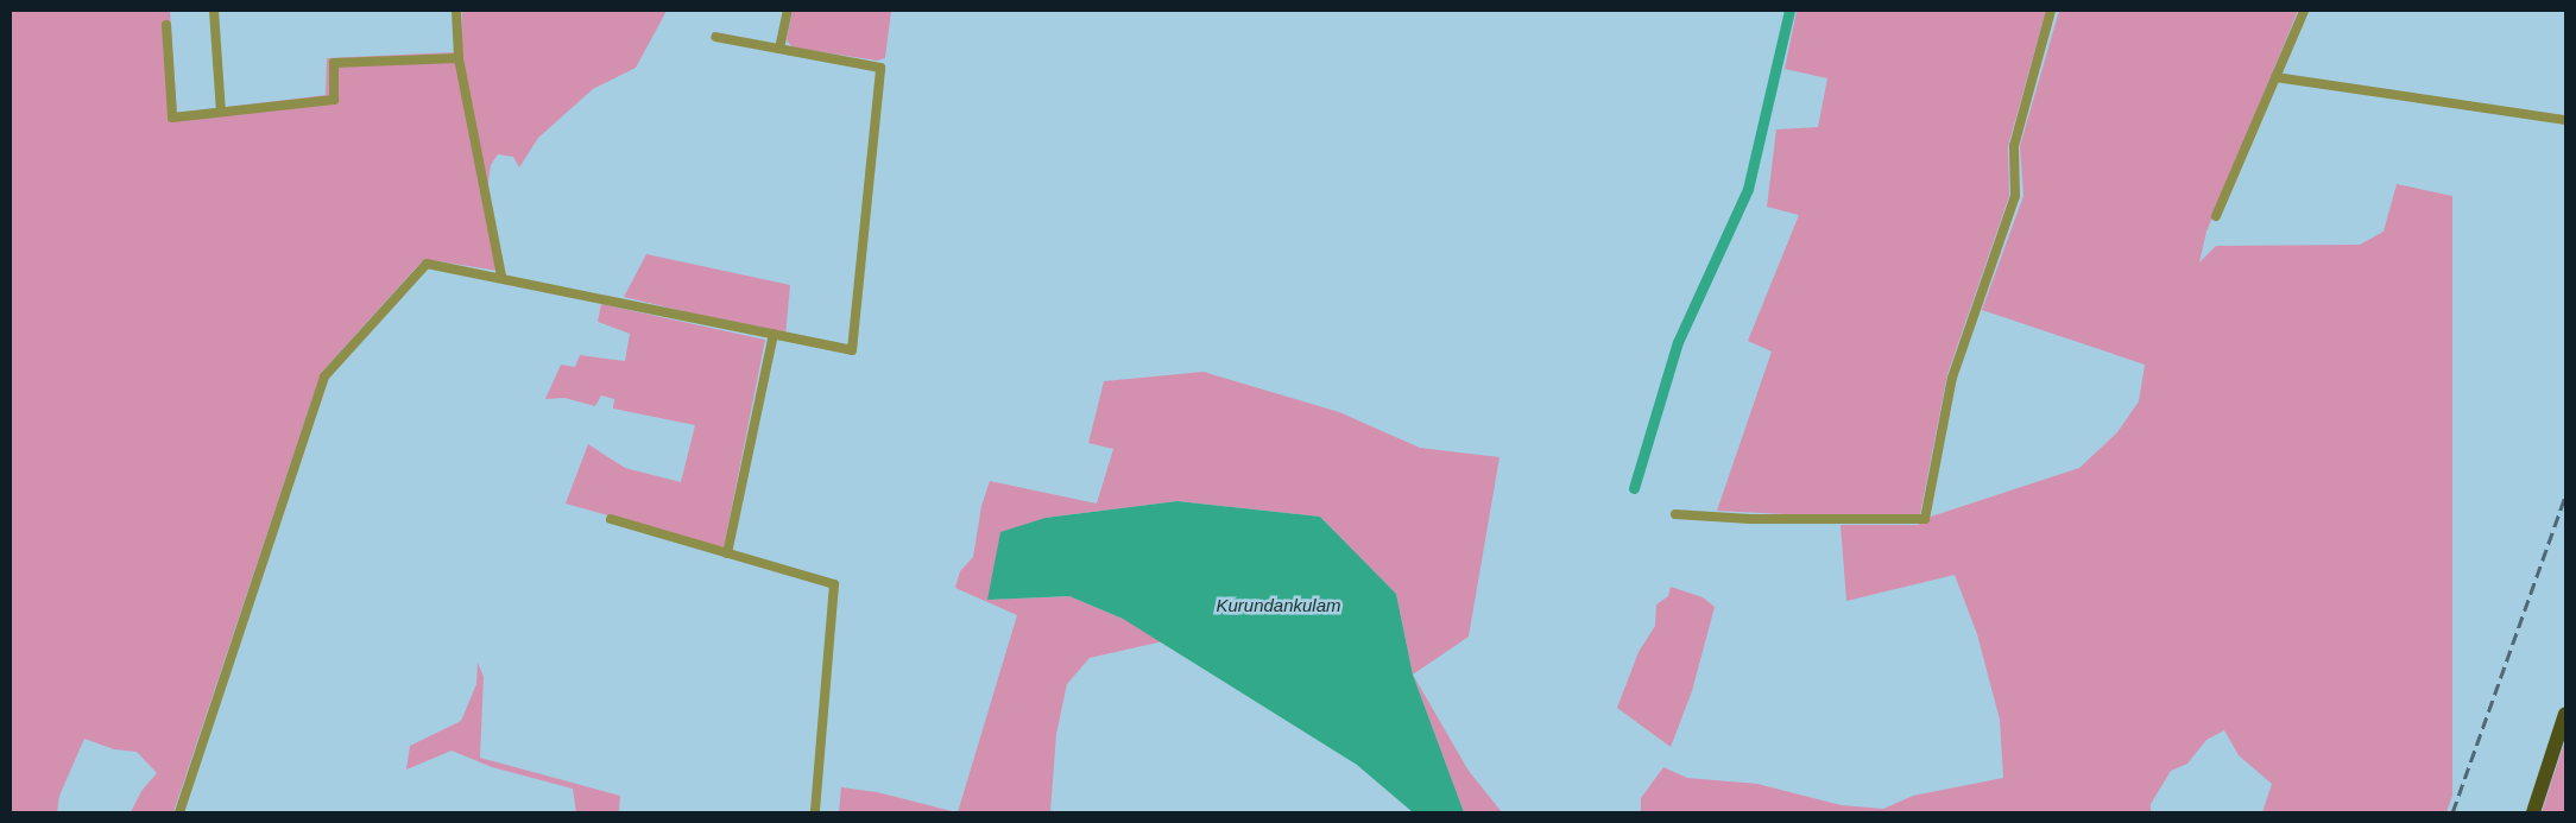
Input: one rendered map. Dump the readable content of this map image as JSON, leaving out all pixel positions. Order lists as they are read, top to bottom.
{
  "water": ["Kurundankulam"]
}
